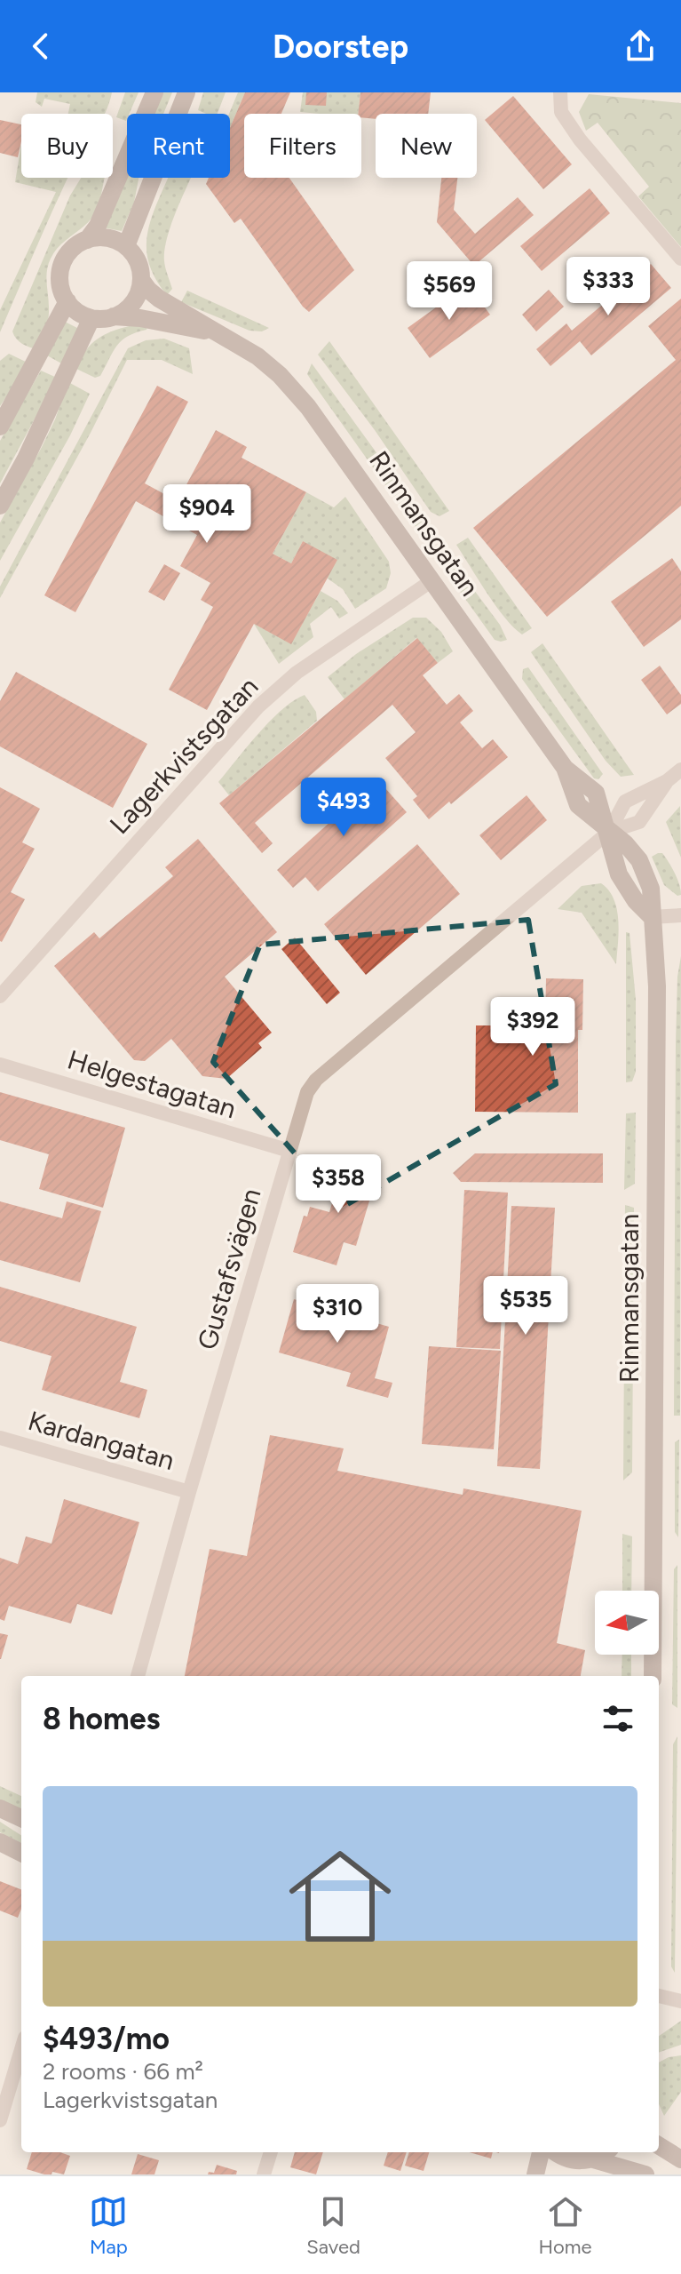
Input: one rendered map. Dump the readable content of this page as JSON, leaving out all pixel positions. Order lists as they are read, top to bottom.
{
  "streets": {
    "street": [
      "Rinmansgatan",
      "Lagerkvistsgatan",
      "Helgestagatan",
      "Gustafsvägen",
      "Kardangatan"
    ]
  },
  "crossings": [
    ["Rinmansgatan", "Lagerkvistsgatan"],
    ["Rinmansgatan", "Gustafsvägen"],
    ["Helgestagatan", "Gustafsvägen"],
    ["Gustafsvägen", "Kardangatan"]
  ],
  "north": "left",
  "page": {
    "header": "Doorstep",
    "chip": [
      "Buy",
      "Rent",
      "Filters",
      "New"
    ],
    "price": [
      "$333",
      "$569",
      "$904",
      "$493",
      "$392",
      "$358",
      "$535",
      "$310"
    ],
    "heading": "8 homes",
    "list": [
      {
        "name": "$493/mo",
        "note": "2 rooms · 66 m² · Lagerkvistsgatan"
      }
    ],
    "tabs": ["Map", "Saved", "Home"]
  }
}
